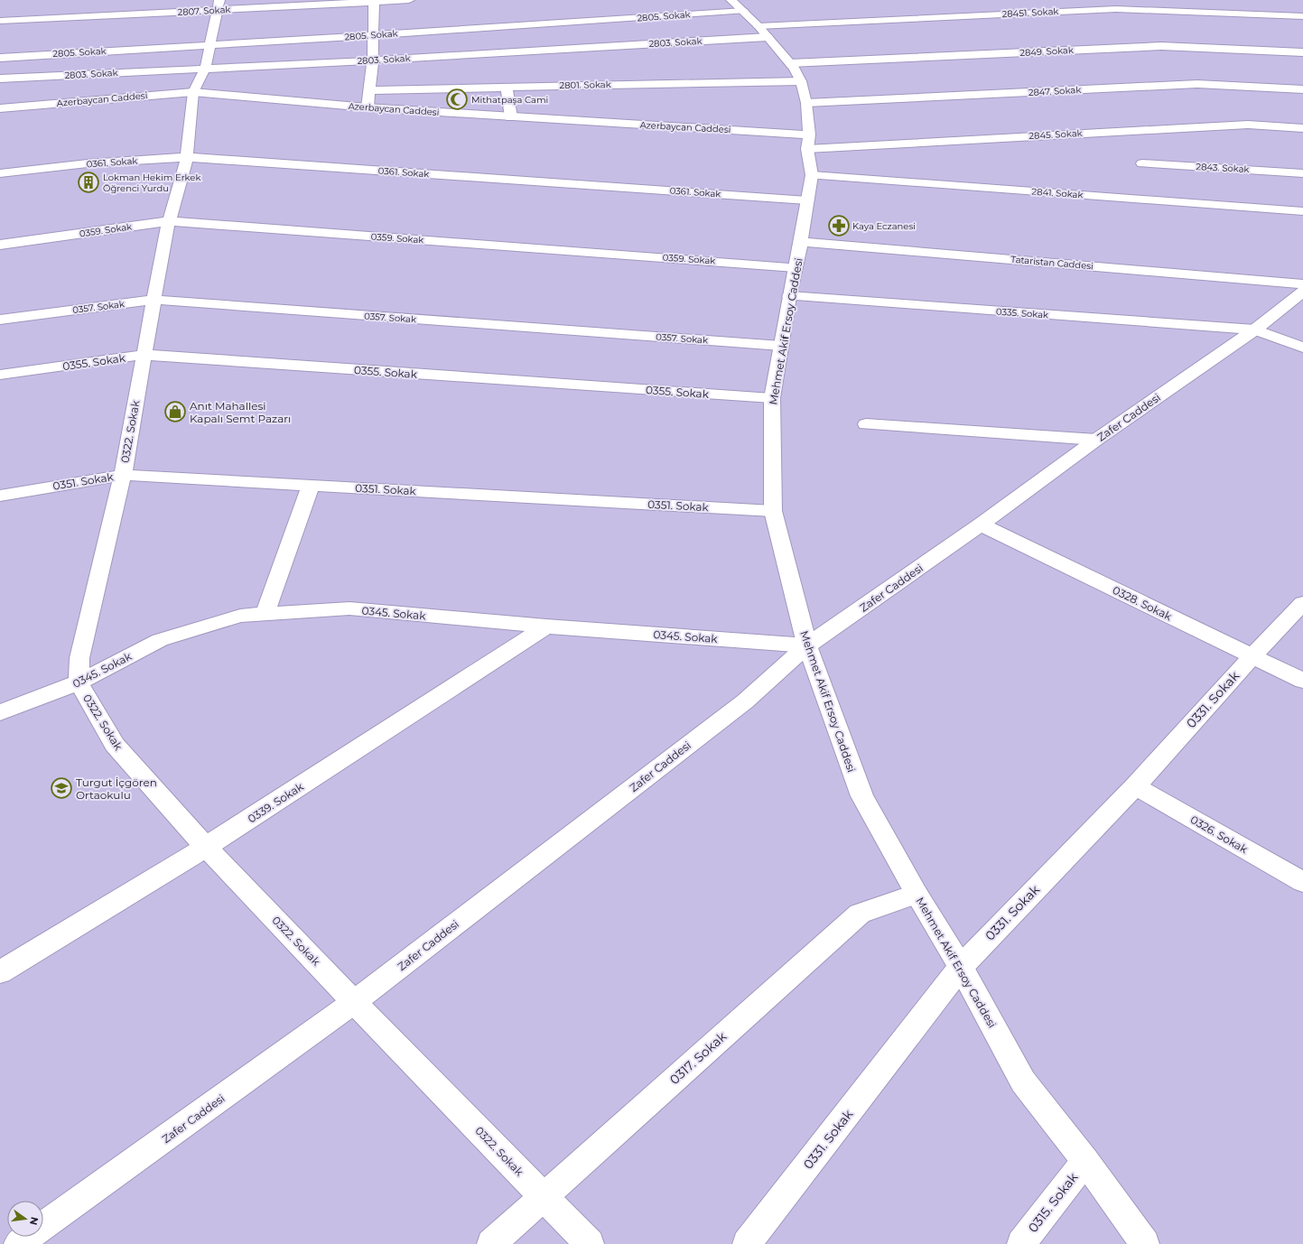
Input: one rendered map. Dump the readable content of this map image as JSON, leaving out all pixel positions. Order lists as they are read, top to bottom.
{
  "streets": {
    "street": [
      "2807. Sokak",
      "28451. Sokak",
      "2805. Sokak",
      "2803. Sokak",
      "2849. Sokak",
      "2801. Sokak",
      "2847. Sokak",
      "Azerbaycan Caddesi",
      "2845. Sokak",
      "0361. Sokak",
      "2843. Sokak",
      "2841. Sokak",
      "0359. Sokak",
      "Tataristan Caddesi",
      "0357. Sokak",
      "0335. Sokak",
      "Mehmet Akif Ersoy Caddesi",
      "0355. Sokak",
      "Zafer Caddesi",
      "0322. Sokak",
      "0351. Sokak",
      "0328. Sokak",
      "0345. Sokak",
      "0331. Sokak",
      "0339. Sokak",
      "0326. Sokak",
      "0317. Sokak",
      "0315. Sokak"
    ]
  },
  "crossings": [
    ["28451. Sokak", "2803. Sokak"],
    ["28451. Sokak", "Mehmet Akif Ersoy Caddesi"],
    ["2805. Sokak", "Mehmet Akif Ersoy Caddesi"],
    ["2803. Sokak", "Mehmet Akif Ersoy Caddesi"],
    ["2849. Sokak", "Mehmet Akif Ersoy Caddesi"],
    ["2801. Sokak", "Mehmet Akif Ersoy Caddesi"],
    ["2847. Sokak", "Mehmet Akif Ersoy Caddesi"],
    ["Azerbaycan Caddesi", "2845. Sokak"],
    ["Azerbaycan Caddesi", "Mehmet Akif Ersoy Caddesi"],
    ["Azerbaycan Caddesi", "0322. Sokak"],
    ["2845. Sokak", "Mehmet Akif Ersoy Caddesi"],
    ["0361. Sokak", "Mehmet Akif Ersoy Caddesi"],
    ["0361. Sokak", "0322. Sokak"],
    ["2841. Sokak", "Mehmet Akif Ersoy Caddesi"],
    ["0359. Sokak", "Mehmet Akif Ersoy Caddesi"],
    ["0359. Sokak", "0322. Sokak"],
    ["Tataristan Caddesi", "Mehmet Akif Ersoy Caddesi"],
    ["0357. Sokak", "Mehmet Akif Ersoy Caddesi"],
    ["0357. Sokak", "0322. Sokak"],
    ["0335. Sokak", "Mehmet Akif Ersoy Caddesi"],
    ["0335. Sokak", "Zafer Caddesi"],
    ["Mehmet Akif Ersoy Caddesi", "0355. Sokak"],
    ["Mehmet Akif Ersoy Caddesi", "Zafer Caddesi"],
    ["Mehmet Akif Ersoy Caddesi", "0351. Sokak"],
    ["Mehmet Akif Ersoy Caddesi", "0345. Sokak"],
    ["Mehmet Akif Ersoy Caddesi", "0331. Sokak"],
    ["Mehmet Akif Ersoy Caddesi", "0317. Sokak"],
    ["Mehmet Akif Ersoy Caddesi", "0315. Sokak"],
    ["0355. Sokak", "0322. Sokak"],
    ["Zafer Caddesi", "0322. Sokak"],
    ["Zafer Caddesi", "0328. Sokak"],
    ["Zafer Caddesi", "0345. Sokak"],
    ["0322. Sokak", "0351. Sokak"],
    ["0322. Sokak", "0345. Sokak"],
    ["0322. Sokak", "0339. Sokak"],
    ["0322. Sokak", "0317. Sokak"],
    ["0328. Sokak", "0331. Sokak"],
    ["0345. Sokak", "0339. Sokak"],
    ["0331. Sokak", "0326. Sokak"]
  ],
  "places": {
    "mosque": ["Mithatpaşa Cami"],
    "building": ["Lokman Hekim Erkek Öğrenci Yurdu"],
    "pharmacy": ["Kaya Eczanesi"],
    "shop": ["Anıt Mahallesi Kapalı Semt Pazarı"],
    "school or university": ["Turgut İçgören Ortaokulu"]
  },
  "north": "right"
}
